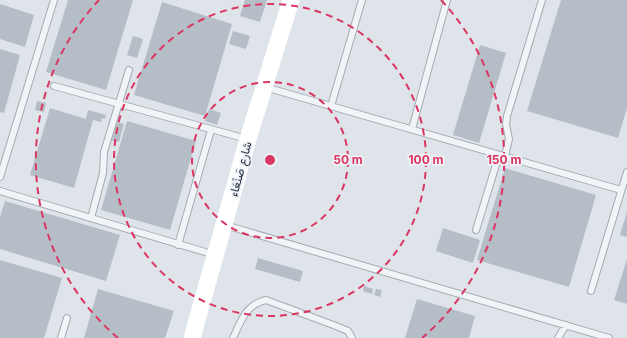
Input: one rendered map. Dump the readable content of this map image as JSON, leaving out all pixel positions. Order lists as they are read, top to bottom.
{
  "streets": {
    "street": ["شارع صَنْعَاء"]
  },
  "rings": ["50 m", "100 m", "150 m"]
}
